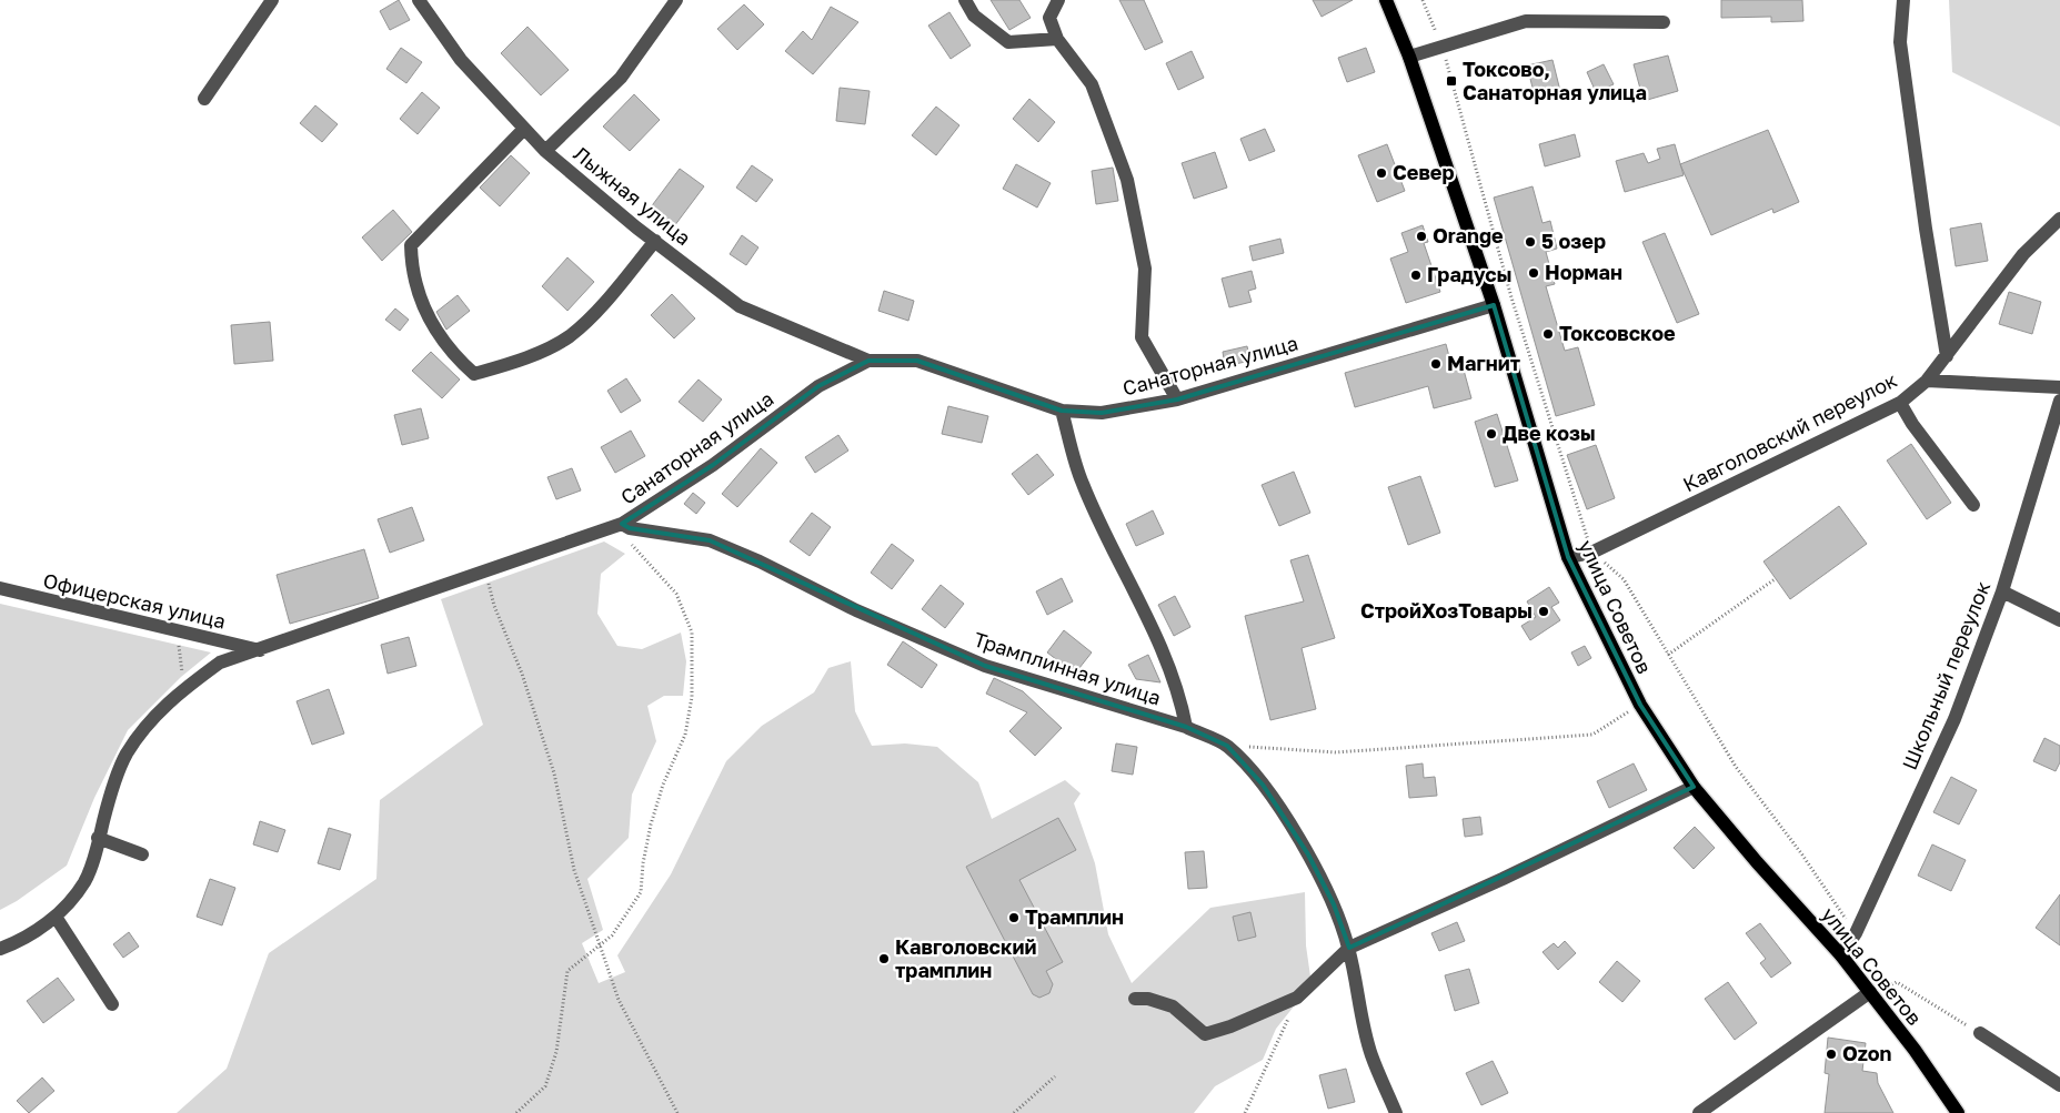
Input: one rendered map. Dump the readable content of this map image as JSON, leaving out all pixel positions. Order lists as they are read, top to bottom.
{
  "streets": {
    "main road": ["улица Советов"],
    "street": [
      "Лыжная улица",
      "Санаторная улица",
      "Кавголовский переулок",
      "Офицерская улица",
      "Трамплинная улица",
      "Школьный переулок"
    ]
  },
  "crossings": [
    ["Лыжная улица", "Санаторная улица"],
    ["Санаторная улица", "Офицерская улица"],
    ["Санаторная улица", "улица Советов"],
    ["Санаторная улица", "Трамплинная улица"],
    ["Кавголовский переулок", "улица Советов"],
    ["улица Советов", "Школьный переулок"]
  ],
  "places": {
    "transit": ["Токсово, Санаторная улица"],
    "other": [
      "Север",
      "Orange",
      "5 озер",
      "Норман",
      "Градусы",
      "Токсовское",
      "Магнит",
      "Две козы",
      "СтройХозТовары",
      "Трамплин",
      "Кавголовский трамплин",
      "Ozon"
    ]
  }
}
